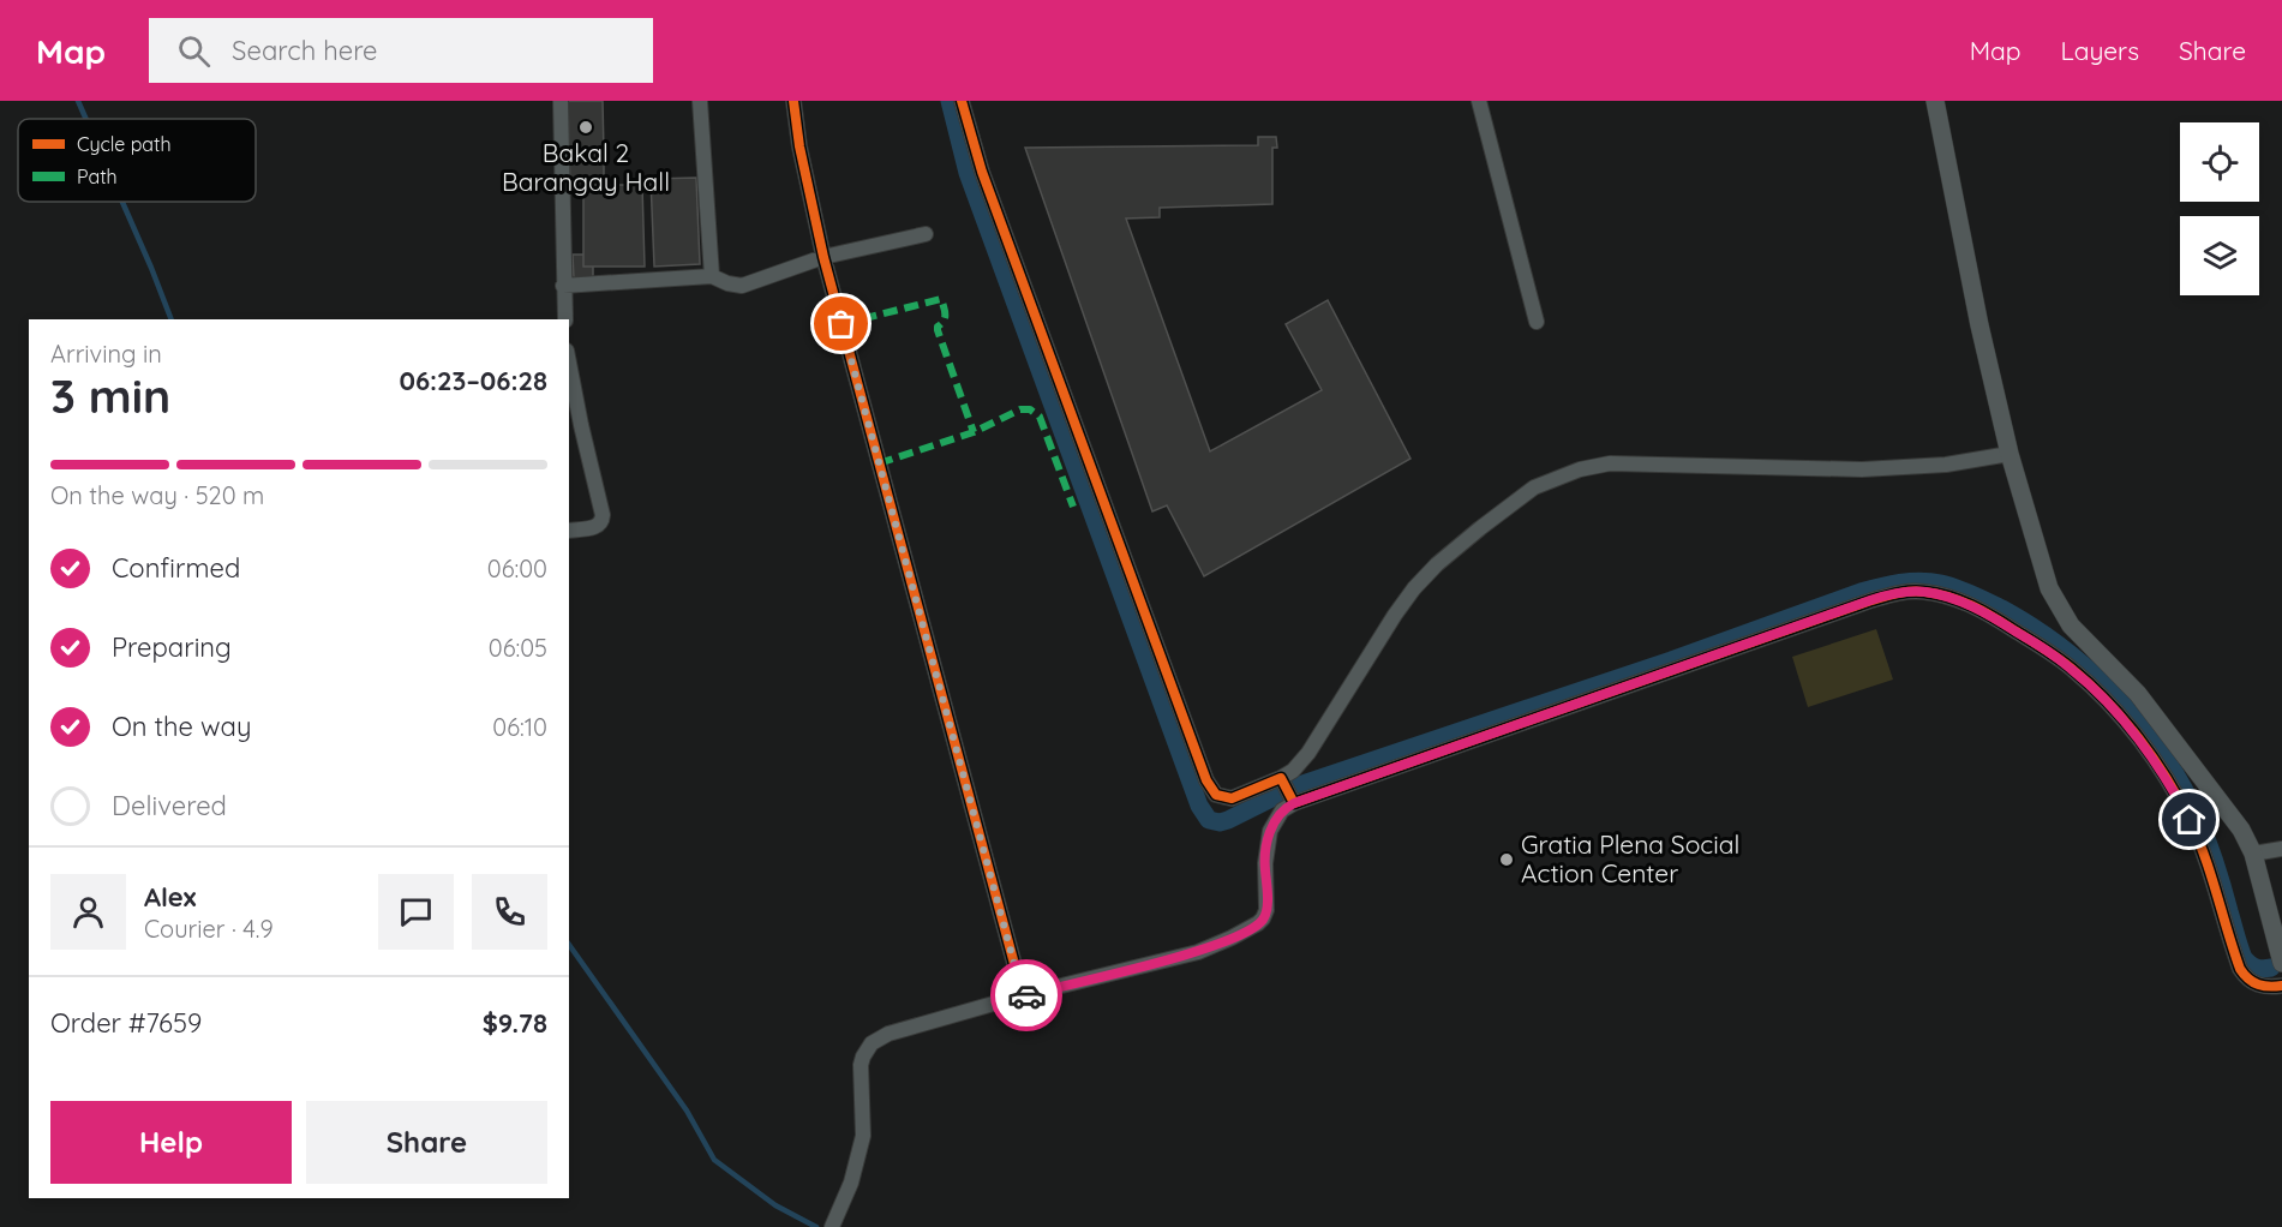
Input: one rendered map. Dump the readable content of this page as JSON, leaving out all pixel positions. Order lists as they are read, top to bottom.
{
  "places": ["Bakal 2 Barangay Hall", "Gratia Plena Social Action Center"],
  "legend": ["Cycle path", "Path"],
  "page": {
    "header": "Map",
    "search": "Search here",
    "nav": ["Map", "Layers", "Share"],
    "heading": ["3 min", "Arriving in", "06:23–06:28"],
    "panel": [
      "Alex",
      "Courier · 4.9",
      "Order #7659",
      "$9.78"
    ],
    "bar": "On the way · 520 m",
    "list": [
      ["Confirmed", "06:00"],
      ["Preparing", "06:05"],
      ["On the way", "06:10"],
      "Delivered"
    ],
    "buttons": ["Help", "Share"]
  }
}
